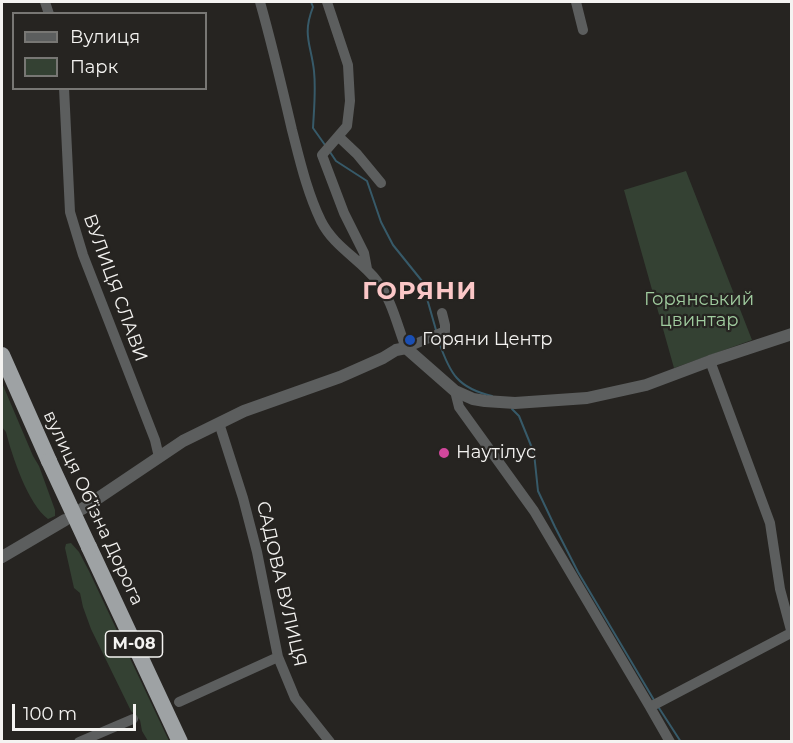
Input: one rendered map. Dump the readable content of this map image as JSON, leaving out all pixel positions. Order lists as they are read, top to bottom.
{
  "streets": {
    "highway": ["вулиця Обʼїзна Дорога", "М-08"],
    "street": ["ВУЛИЦЯ СЛАВИ", "САДОВА ВУЛИЦЯ"]
  },
  "districts": ["ГОРЯНИ"],
  "parks": ["Горянський цвинтар"],
  "places": ["Горяни Центр", "Наутілус"],
  "legend": ["Вулиця", "Парк"],
  "scale_bar": "100 m"
}
